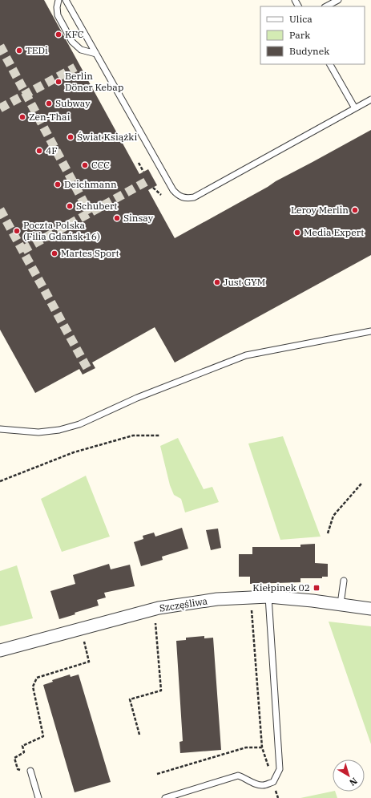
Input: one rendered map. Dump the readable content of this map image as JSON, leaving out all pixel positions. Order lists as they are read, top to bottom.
{
  "streets": {
    "street": ["Szczęśliwa"]
  },
  "places": {
    "other": [
      "KFC",
      "TEDi",
      "Berlin Döner Kebap",
      "Subway",
      "Zen-Thai",
      "Świat Książki",
      "4F",
      "CCC",
      "Deichmann",
      "Schubert",
      "Leroy Merlin",
      "Sinsay",
      "Poczta Polska (Filia Gdańsk 16)",
      "Media Expert",
      "Martes Sport",
      "Just GYM"
    ],
    "transit": ["Kiełpinek 02"]
  },
  "legend": ["Ulica", "Park", "Budynek"],
  "north": "bottom right"
}
